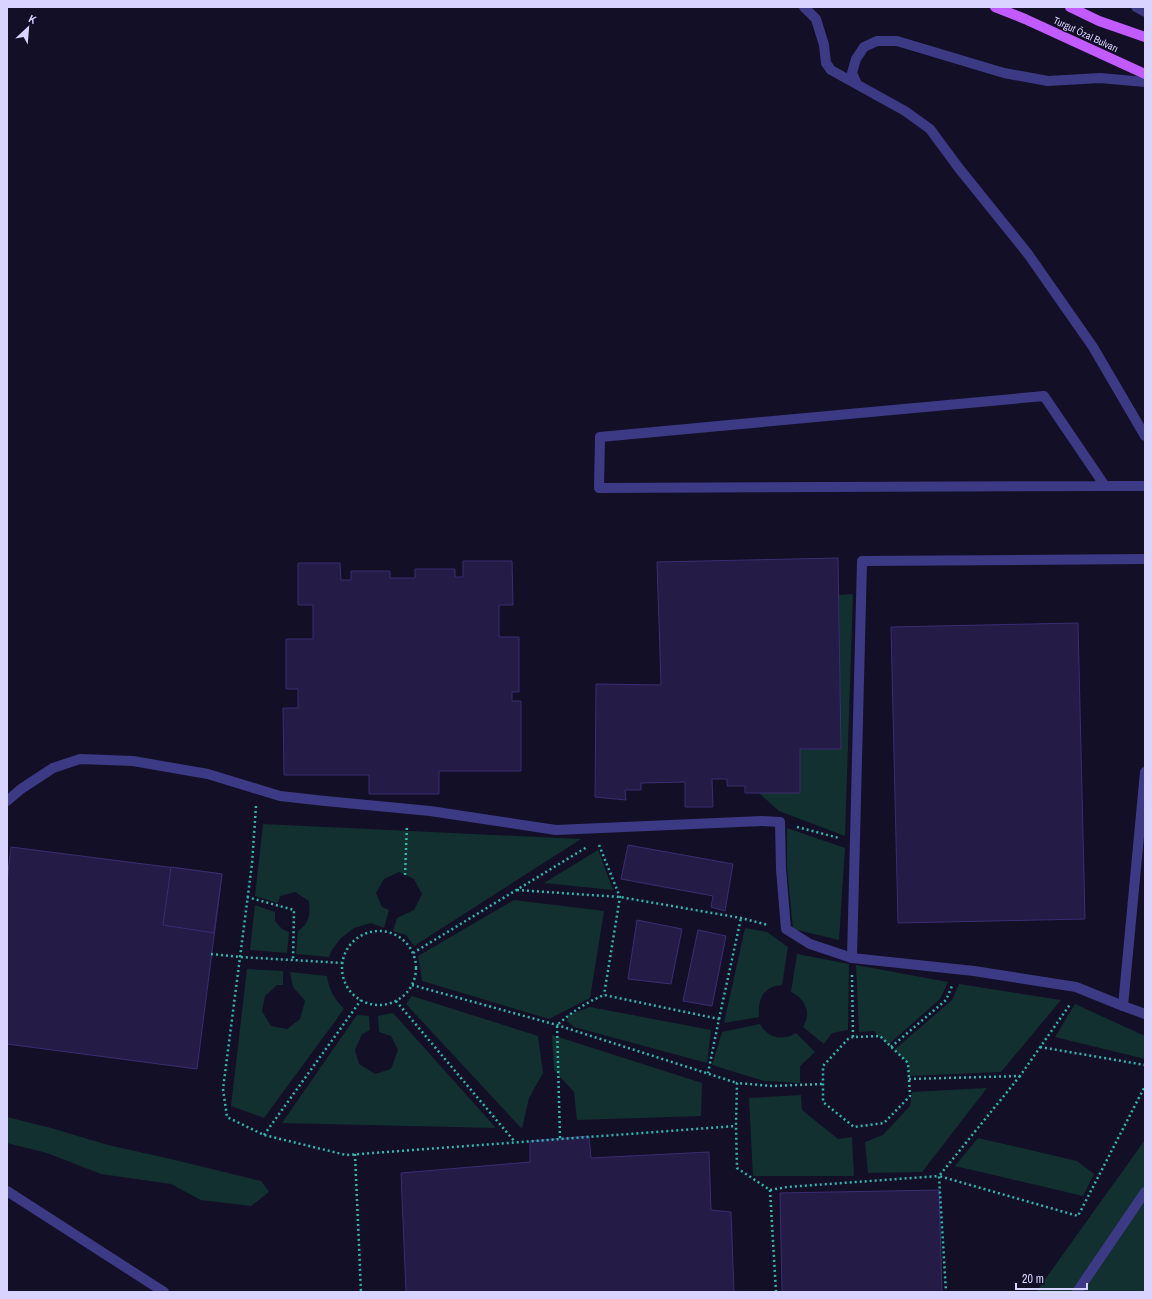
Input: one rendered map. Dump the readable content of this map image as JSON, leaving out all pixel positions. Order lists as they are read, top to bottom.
{
  "streets": {
    "main road": ["Turgut Özal Bulvarı"]
  },
  "scale_bar": "20 m",
  "north": "top right"
}
